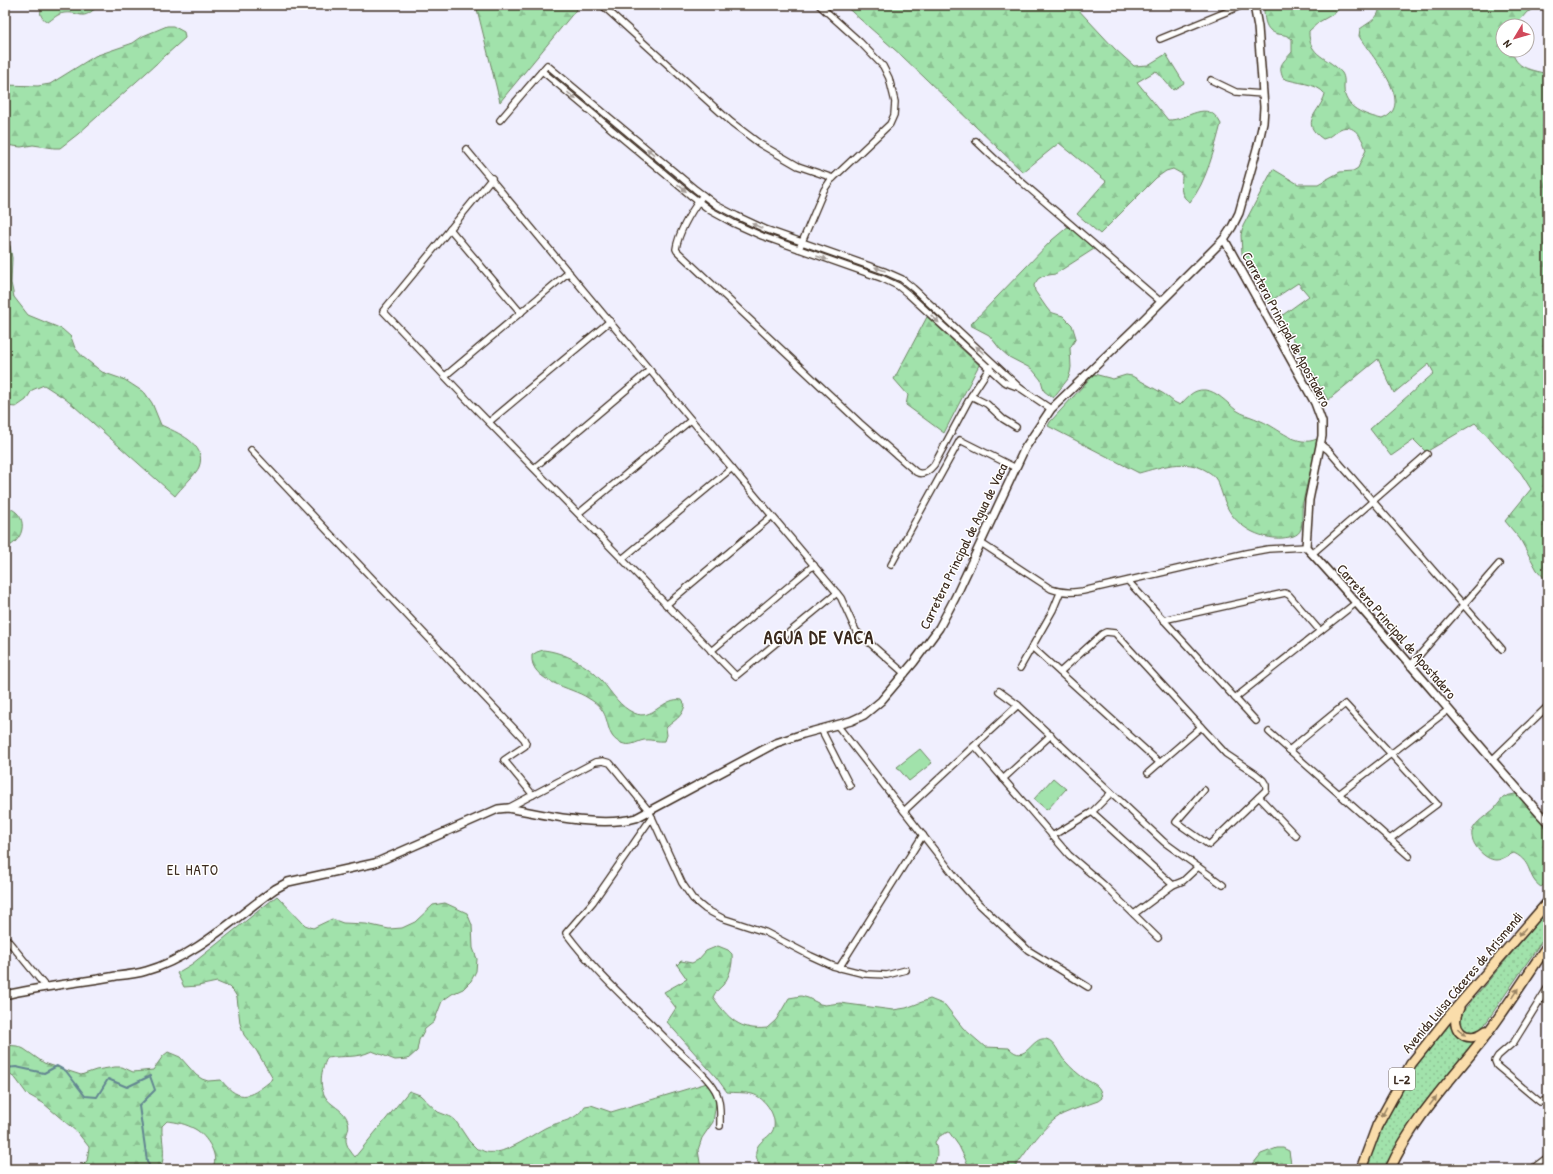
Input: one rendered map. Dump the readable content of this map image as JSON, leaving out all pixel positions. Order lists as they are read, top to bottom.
{
  "streets": {
    "main road": ["Avenida Luisa Cáceres de Arismendi", "L-2"],
    "street": ["Carretera Principal de Apostadero", "Carretera Principal de Agua de Vaca"]
  },
  "crossings": [
    ["Carretera Principal de Apostadero", "Carretera Principal de Agua de Vaca"]
  ],
  "districts": ["AGUA DE VACA", "EL HATO"],
  "north": "bottom left"
}
